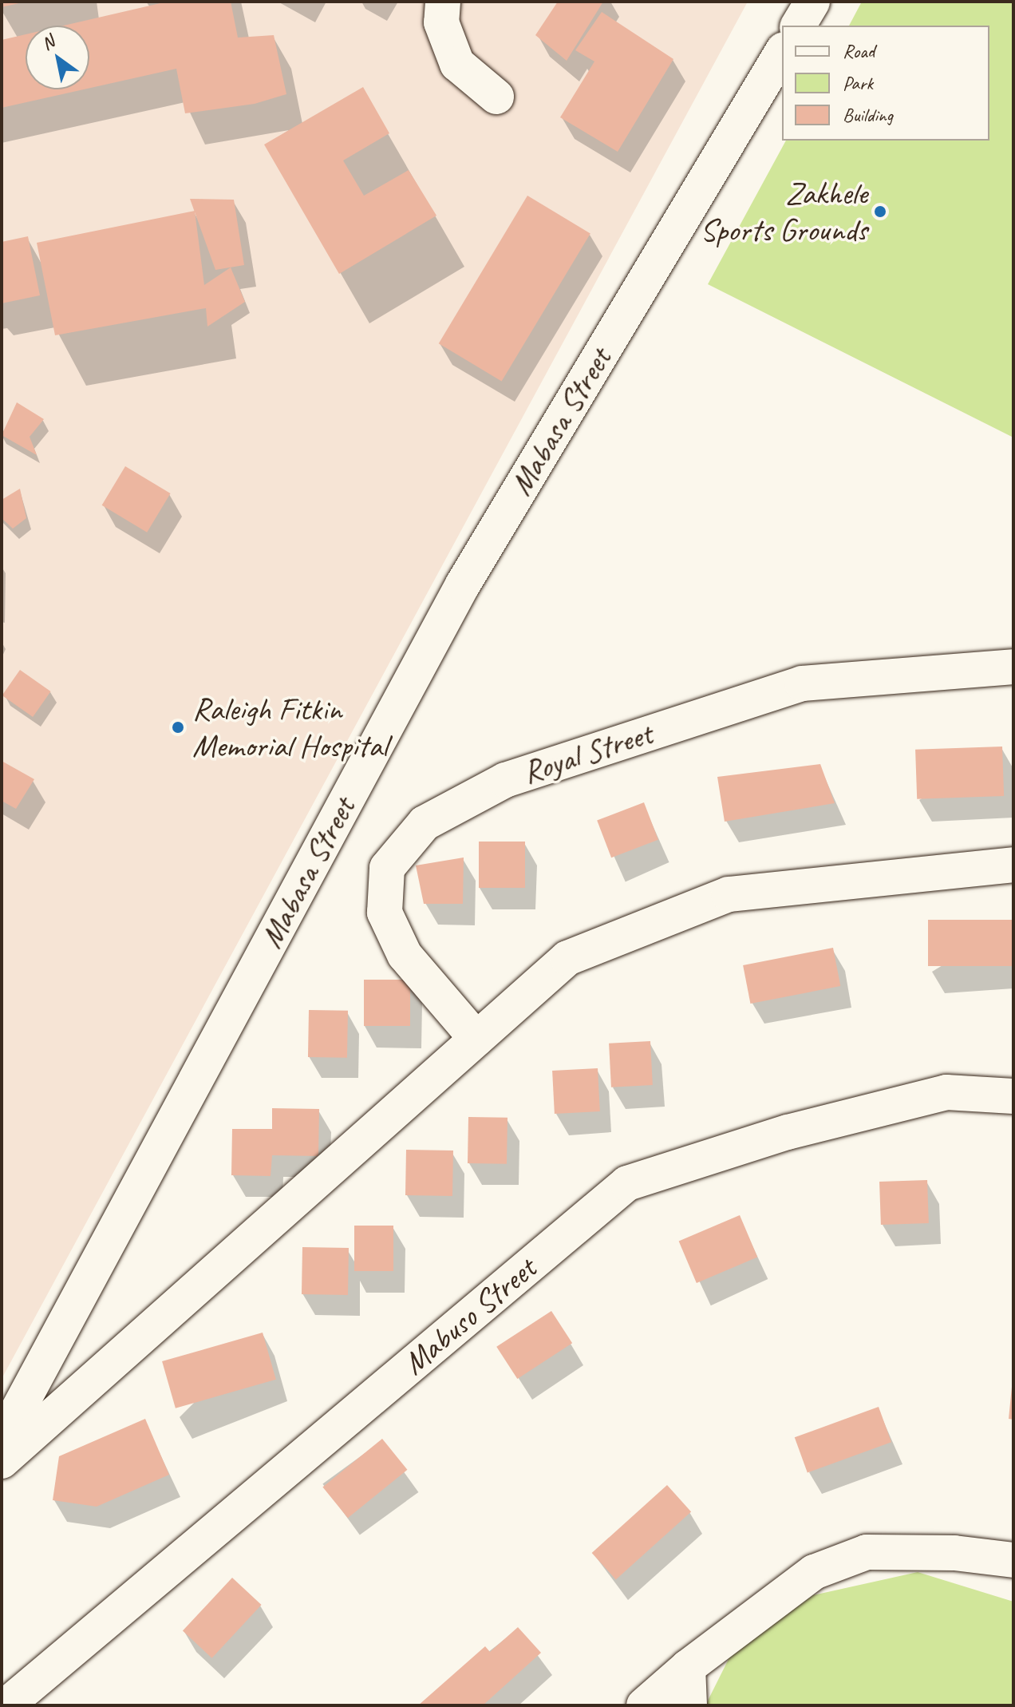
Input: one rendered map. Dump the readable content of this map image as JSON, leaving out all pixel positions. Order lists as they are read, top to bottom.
{
  "streets": {
    "street": ["Mabasa Street", "Royal Street", "Mabuso Street"]
  },
  "places": ["Zakhele Sports Grounds", "Raleigh Fitkin Memorial Hospital"],
  "legend": ["Road", "Park", "Building"],
  "north": "top left"
}
